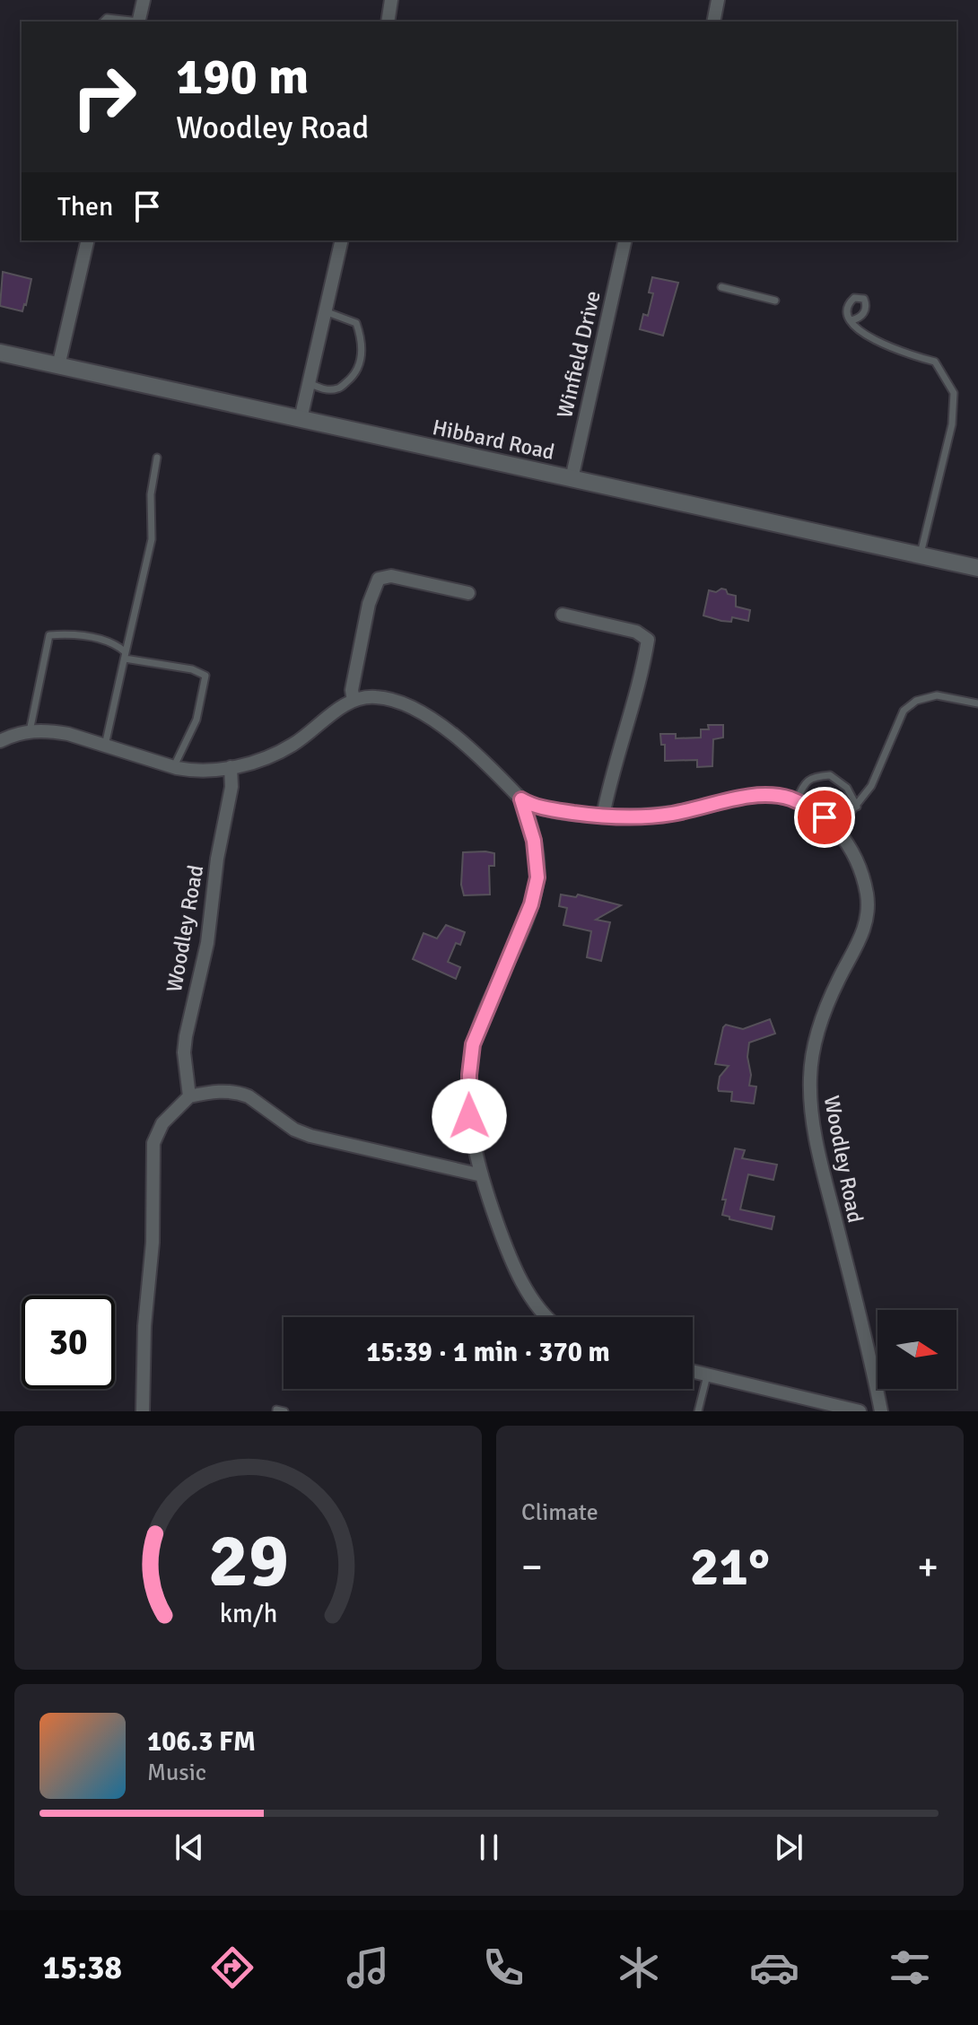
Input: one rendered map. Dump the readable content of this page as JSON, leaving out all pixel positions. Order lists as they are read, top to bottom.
{
  "streets": {
    "street": ["Winfield Drive", "Hibbard Road", "Woodley Road"]
  },
  "crossings": [
    ["Winfield Drive", "Hibbard Road"]
  ],
  "north": "right",
  "page": {
    "turn": ["190 m", "Woodley Road"],
    "then": "Then",
    "limit": "30",
    "trip": "15:39 · 1 min · 370 m",
    "tile": "Climate",
    "heat": ["−", "21°", "+"],
    "song": ["106.3 FM", "Music"],
    "tabs": "15:38",
    "gauge": ["29", "km/h"]
  }
}
